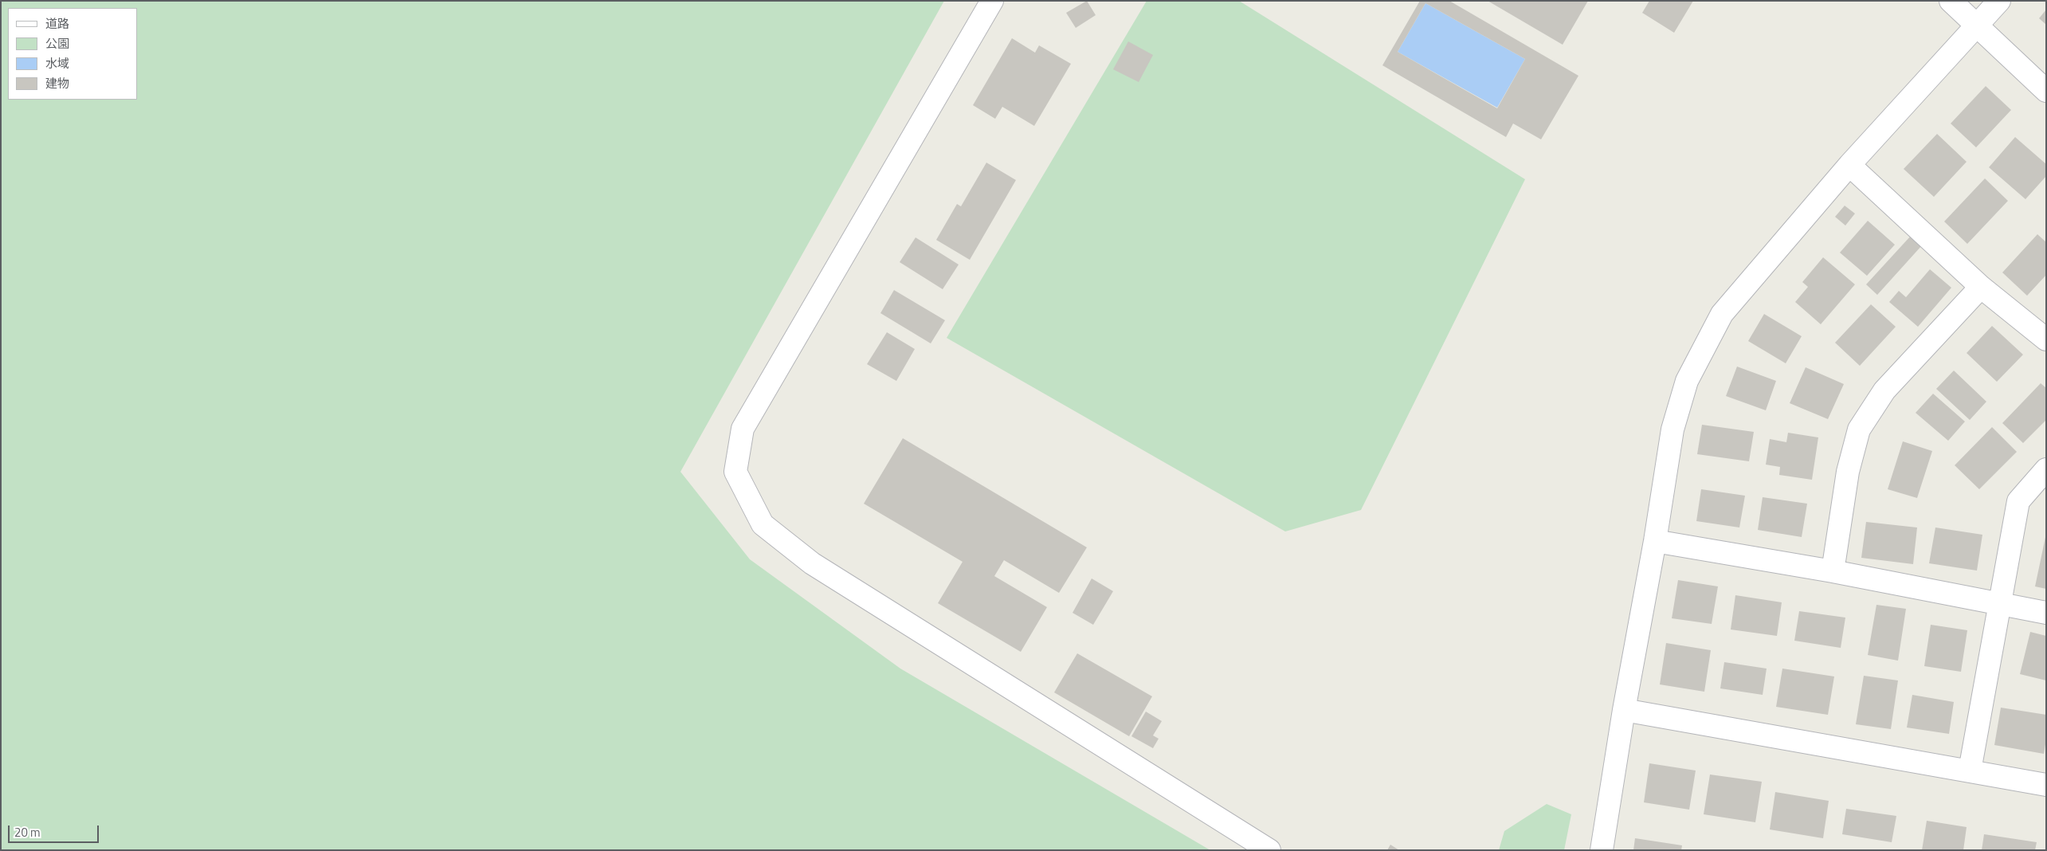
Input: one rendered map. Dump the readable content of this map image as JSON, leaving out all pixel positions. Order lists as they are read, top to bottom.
{
  "legend": [
    "道路",
    "公園",
    "水域",
    "建物"
  ],
  "scale_bar": "20 m"
}
